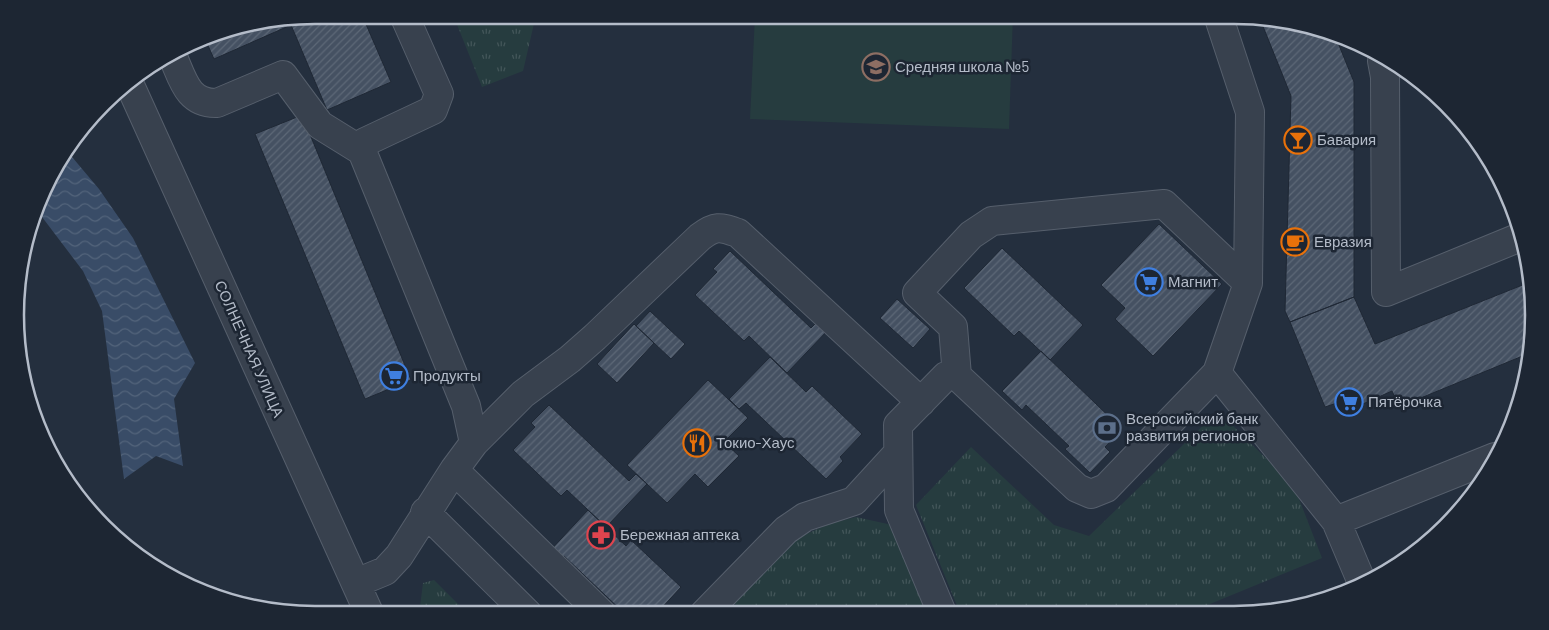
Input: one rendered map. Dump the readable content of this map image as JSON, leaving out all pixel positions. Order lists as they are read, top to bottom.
{
  "streets": {
    "street": ["СОЛНЕЧНАЯ УЛИЦА"]
  },
  "places": {
    "school or university": ["Средняя школа №5"],
    "bar": ["Бавария"],
    "cafe": ["Евразия"],
    "supermarket": ["Магнит", "Продукты", "Пятёрочка"],
    "bank": ["Всеросийский банк развития регионов"],
    "restaurant": ["Токио-Хаус"],
    "pharmacy": ["Бережная аптека"]
  }
}
